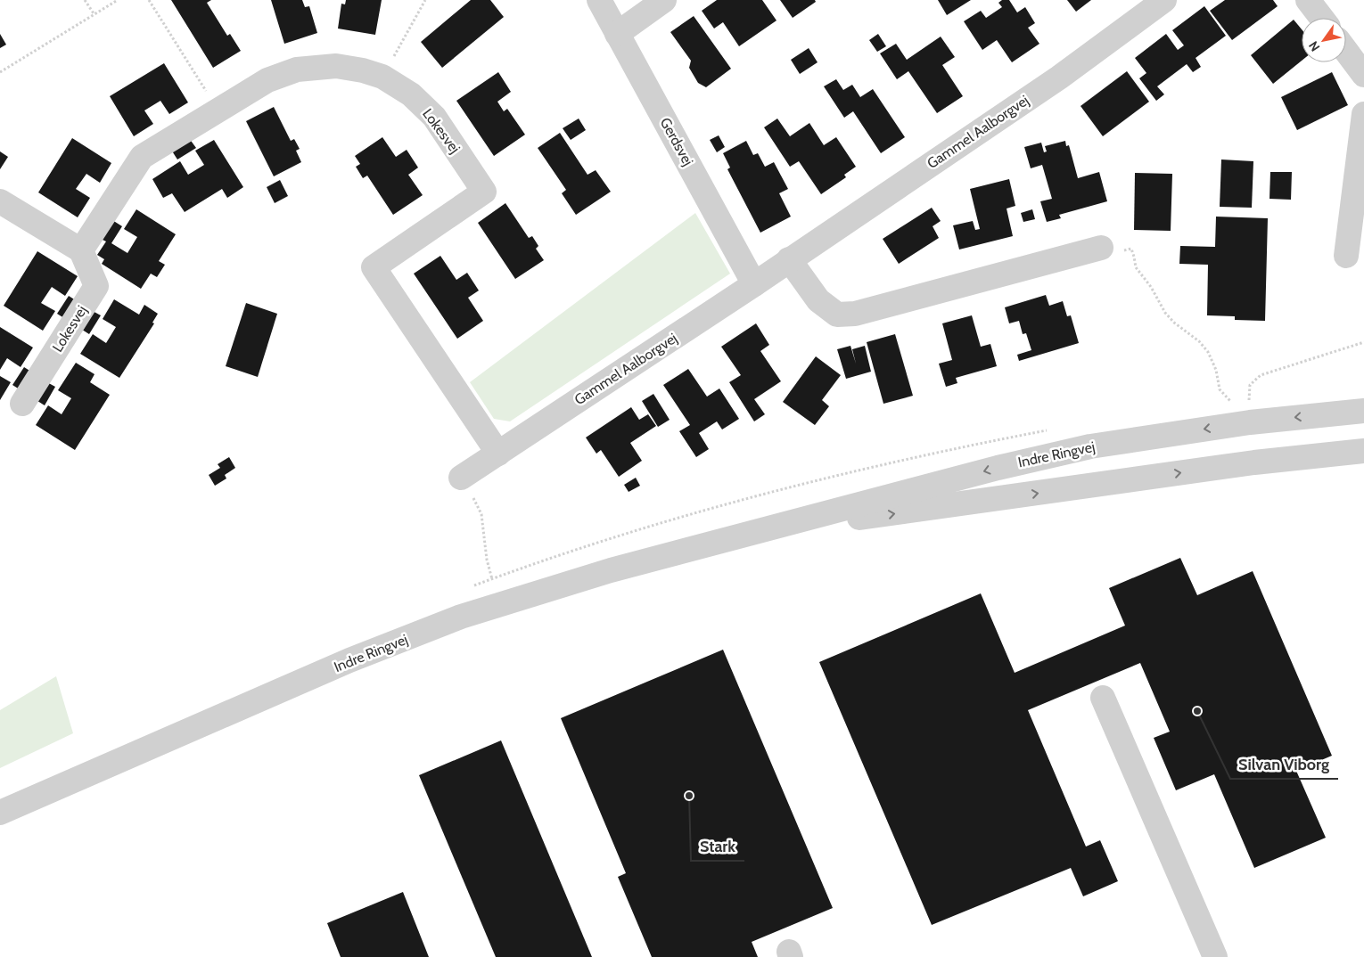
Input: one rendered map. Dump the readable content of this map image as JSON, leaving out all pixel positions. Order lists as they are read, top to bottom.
{
  "streets": {
    "street": [
      "Lokesvej",
      "Gammel Aalborgvej",
      "Gerdsvej",
      "Indre Ringvej"
    ]
  },
  "crossings": [
    ["Lokesvej", "Gammel Aalborgvej"],
    ["Gammel Aalborgvej", "Gerdsvej"]
  ],
  "places": ["Silvan Viborg", "Stark"],
  "north": "bottom left"
}
